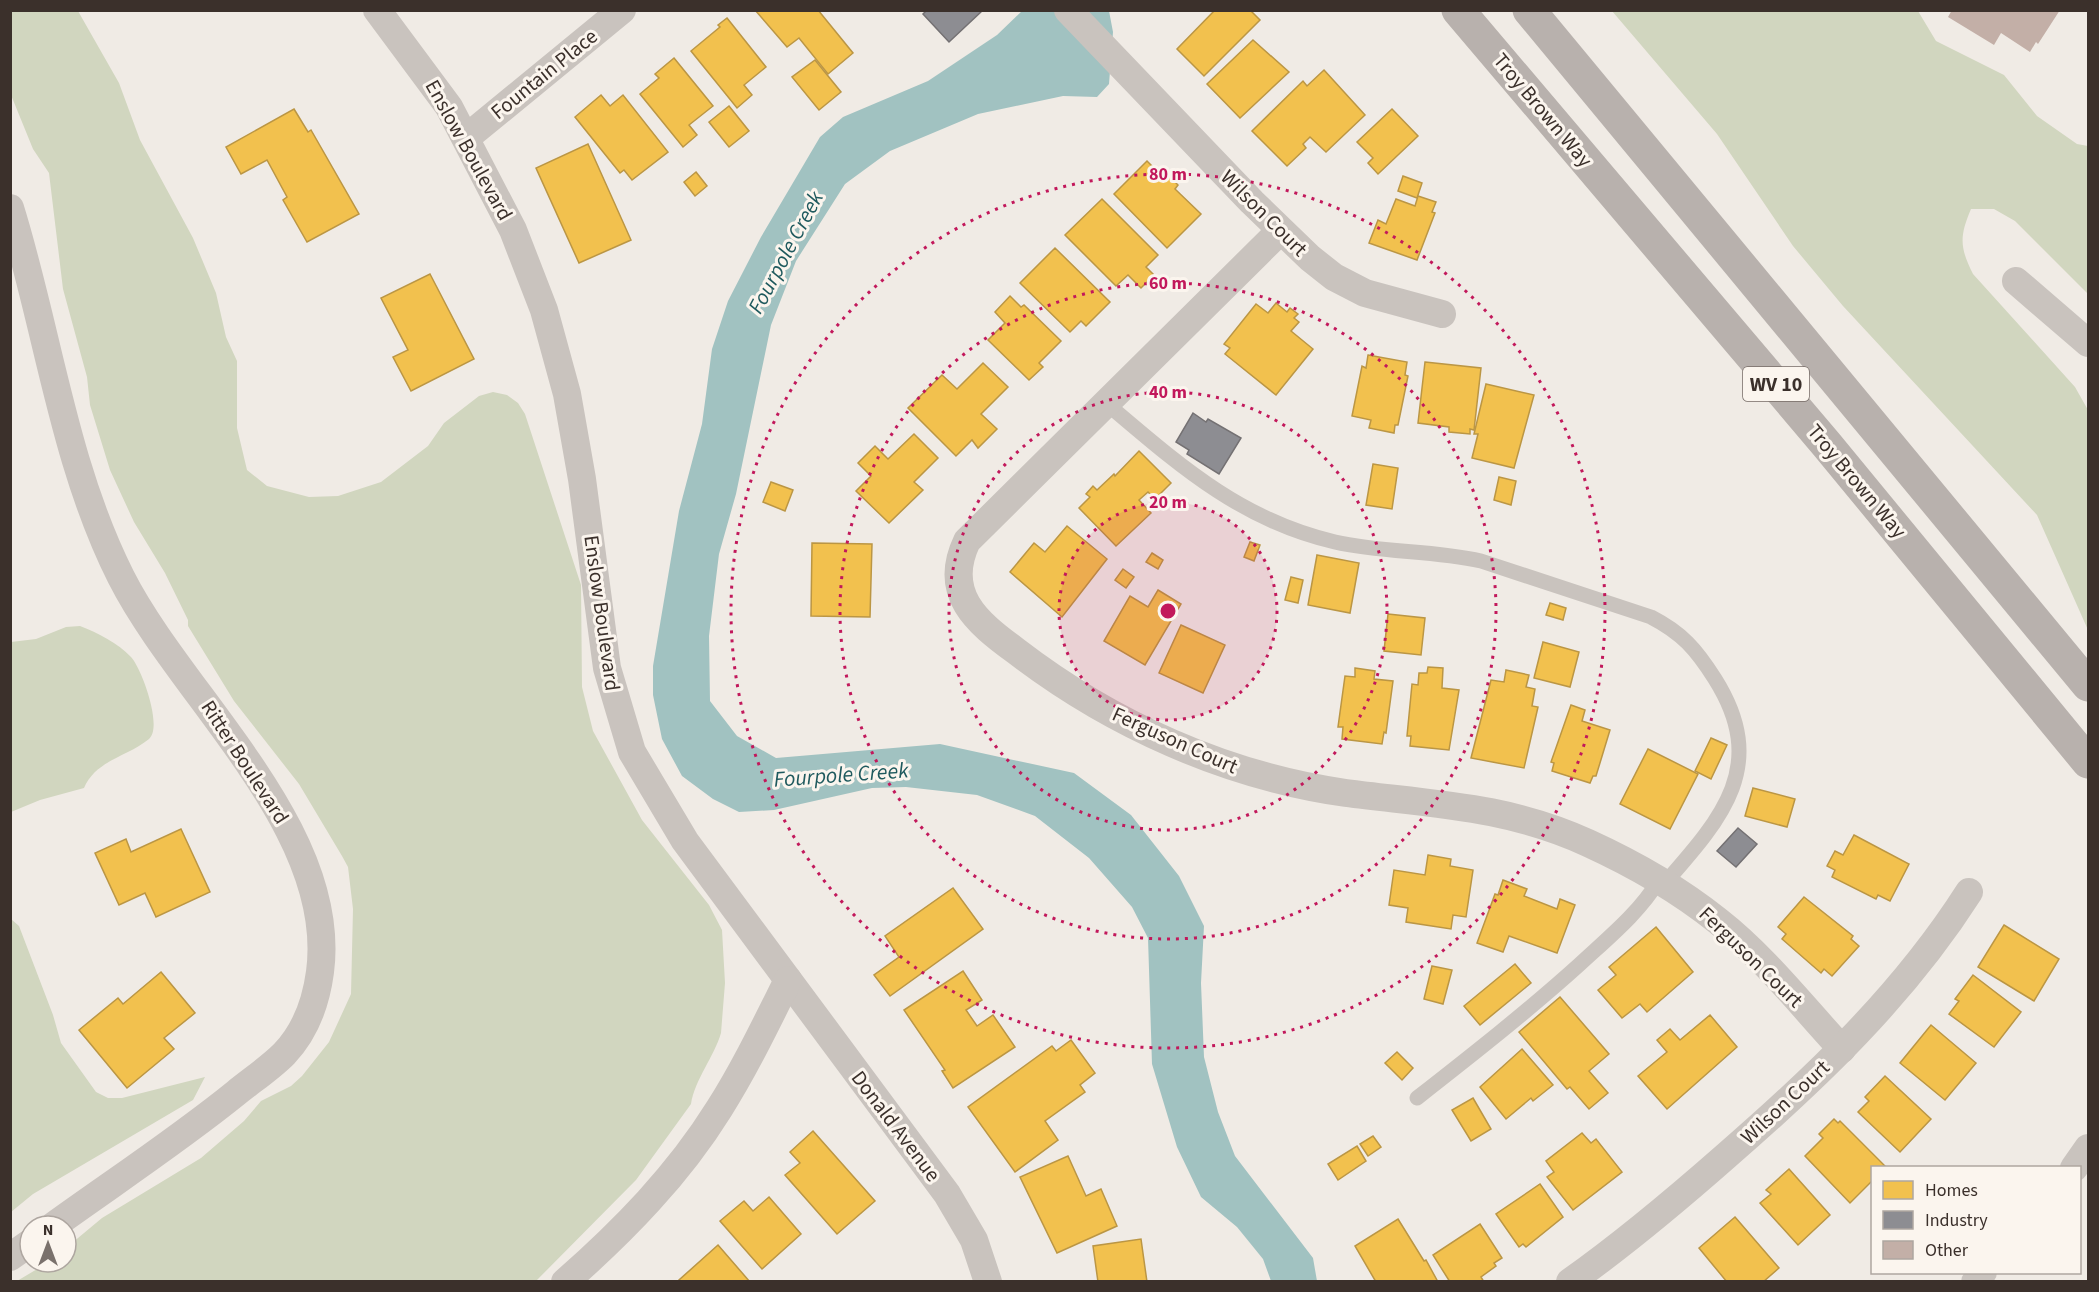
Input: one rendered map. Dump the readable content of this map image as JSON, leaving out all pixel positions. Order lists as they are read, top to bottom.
{
  "streets": {
    "main road": ["Troy Brown Way", "WV 10"],
    "street": [
      "Fountain Place",
      "Enslow Boulevard",
      "Wilson Court",
      "Ferguson Court",
      "Ritter Boulevard",
      "Donald Avenue"
    ]
  },
  "crossings": [
    ["Fountain Place", "Enslow Boulevard"],
    ["Enslow Boulevard", "Donald Avenue"],
    ["Wilson Court", "Ferguson Court"]
  ],
  "water": ["Fourpole Creek"],
  "legend": ["Homes", "Industry", "Other"],
  "north": "top",
  "rings": [
    "80 m",
    "60 m",
    "40 m",
    "20 m"
  ]
}
